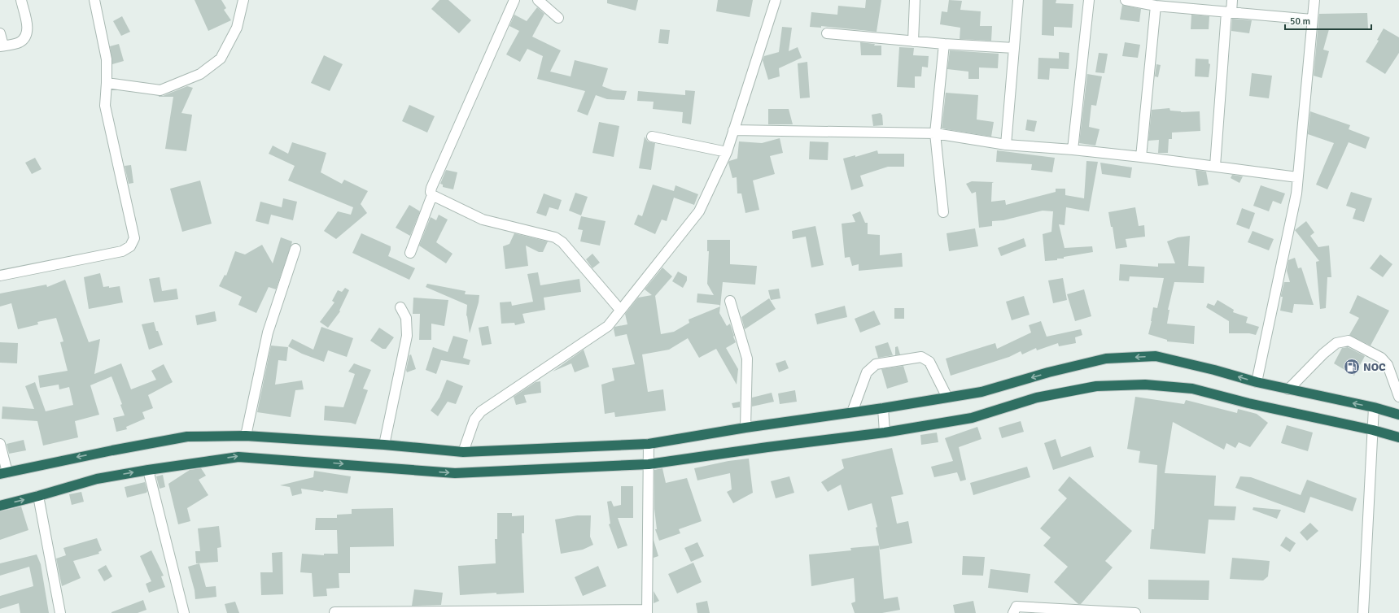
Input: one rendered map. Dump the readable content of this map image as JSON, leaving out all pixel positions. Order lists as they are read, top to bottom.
{
  "places": {
    "fuel station": ["NOC"]
  },
  "scale_bar": "50 m"
}
